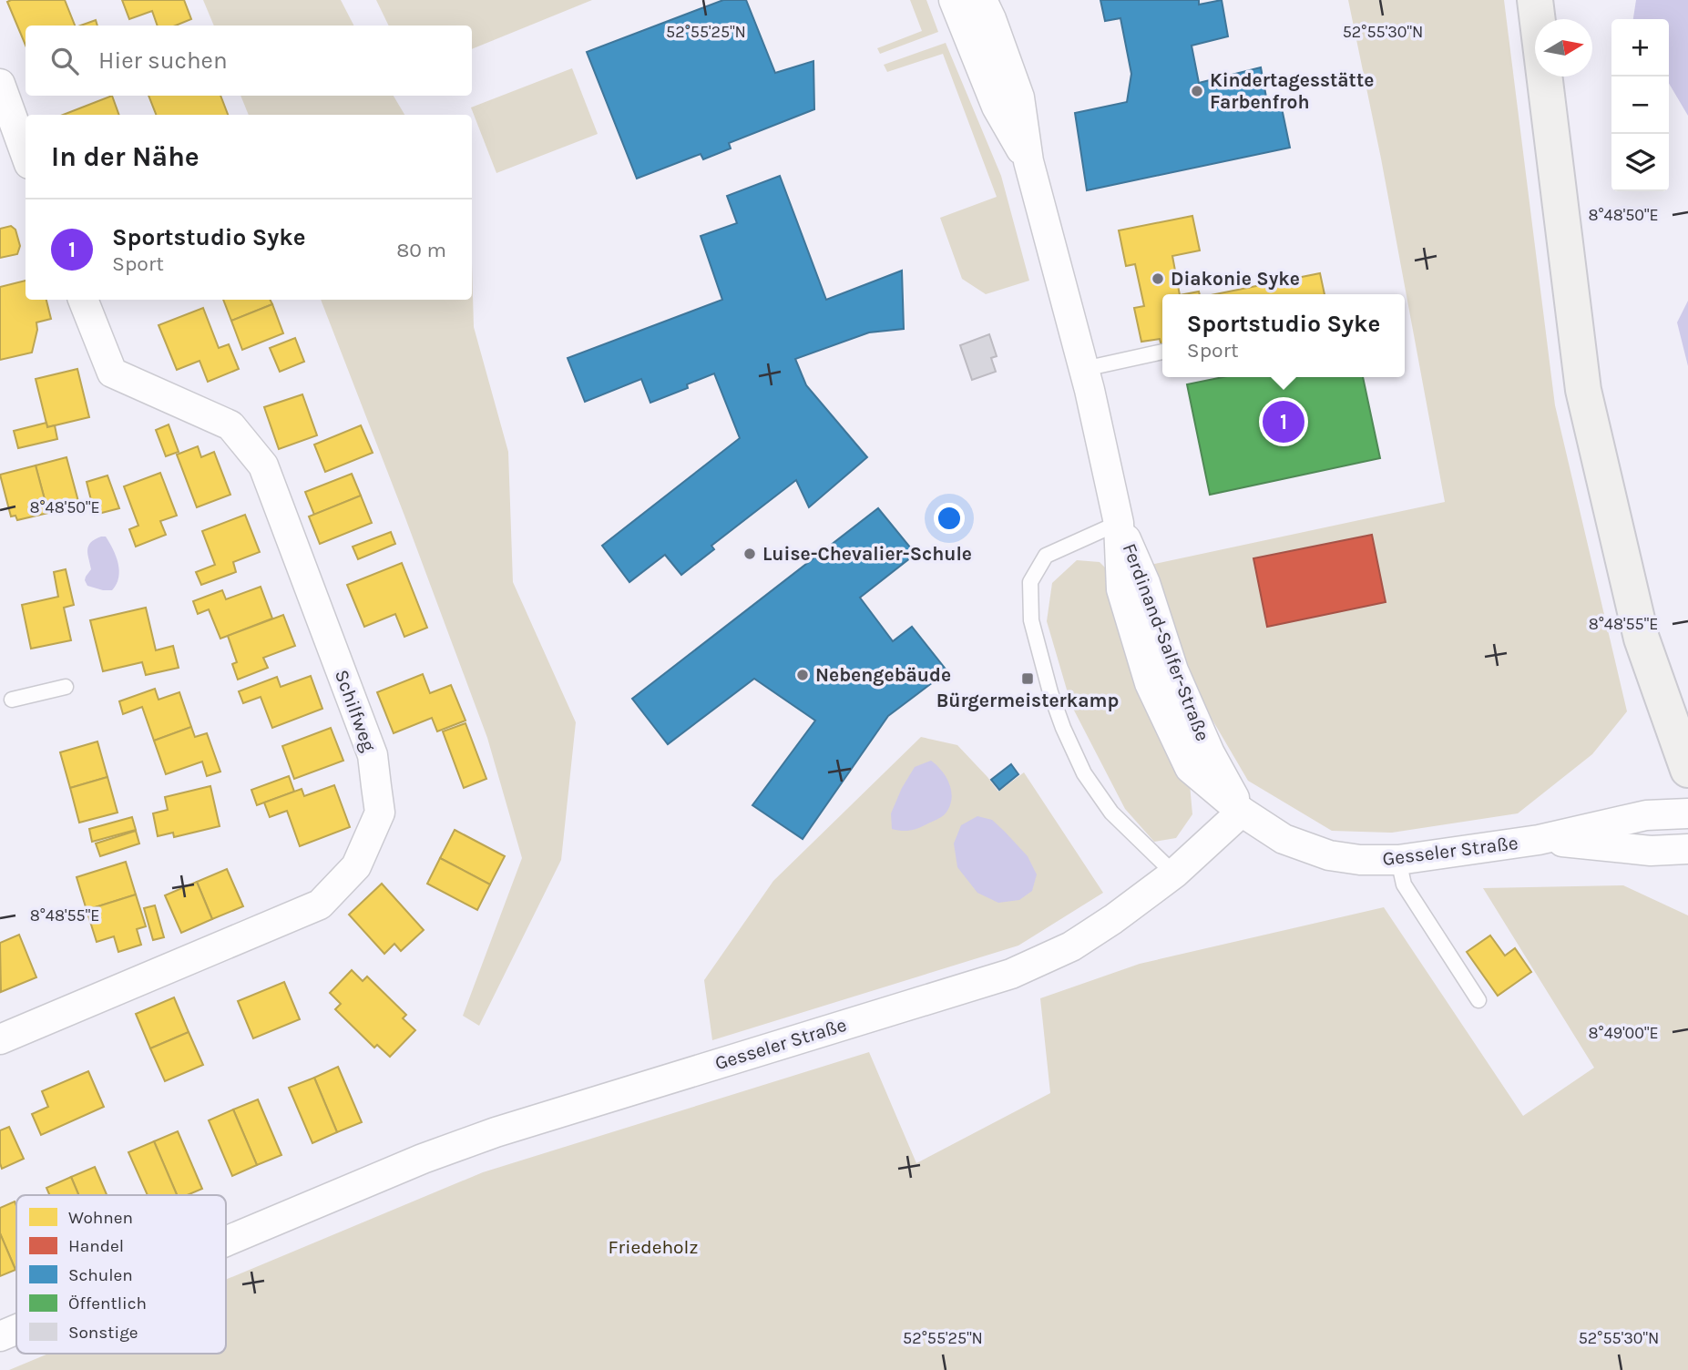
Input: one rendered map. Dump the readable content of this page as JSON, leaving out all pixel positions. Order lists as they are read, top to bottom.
{
  "streets": {
    "street": ["Ferdinand-Salfer-Straße", "Schilfweg", "Gesseler Straße"]
  },
  "crossings": [
    ["Ferdinand-Salfer-Straße", "Gesseler Straße"]
  ],
  "parks": ["Friedeholz"],
  "places": {
    "other": [
      "Kindertagesstätte Farbenfroh",
      "Diakonie Syke",
      "Luise-Chevalier-Schule",
      "Nebengebäude"
    ],
    "transit": ["Bürgermeisterkamp"]
  },
  "legend": [
    "Wohnen",
    "Handel",
    "Schulen",
    "Öffentlich",
    "Sonstige"
  ],
  "north": "right",
  "page": {
    "map_buttons": ["+", "−"],
    "search": "Hier suchen",
    "heading": "In der Nähe",
    "list": [
      {
        "mark": "1",
        "name": "Sportstudio Syke",
        "note": "Sport",
        "value": "80 m"
      }
    ],
    "popup": ["Sportstudio Syke", "Sport"],
    "pins": "1"
  },
  "coordinates": [
    "52°55'25\"N",
    "52°55'30\"N",
    "8°48'50\"E",
    "8°48'55\"E",
    "8°49'00\"E"
  ]
}
